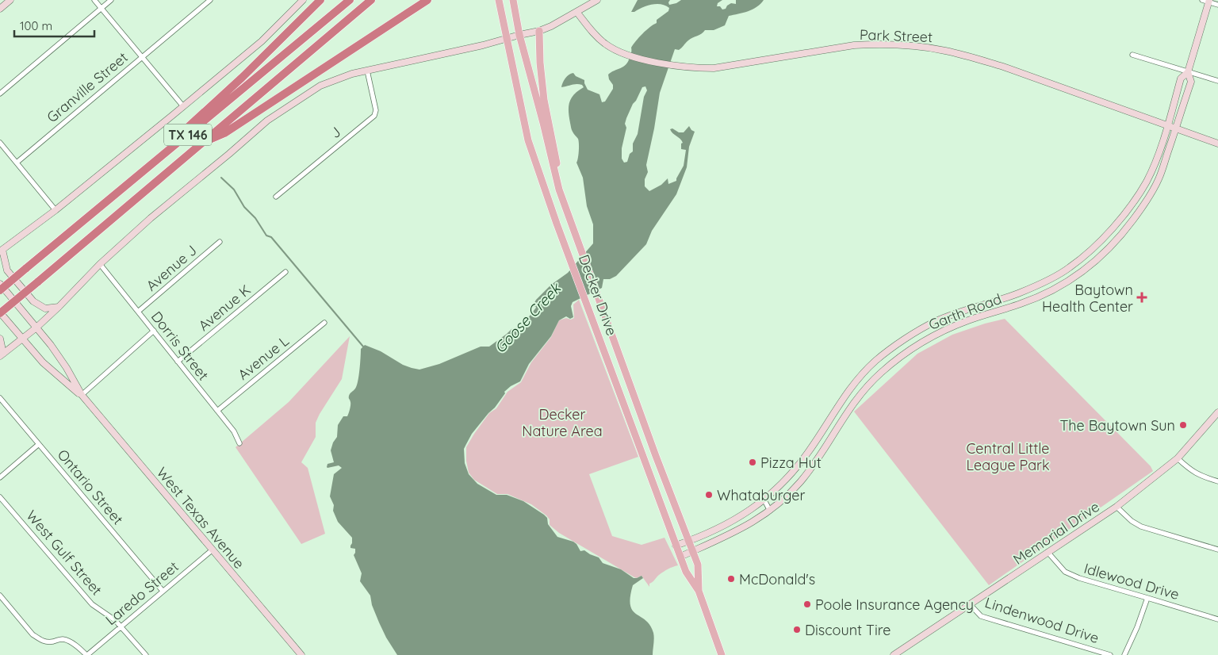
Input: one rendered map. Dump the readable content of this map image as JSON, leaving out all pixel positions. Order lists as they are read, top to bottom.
{
  "streets": {
    "highway": ["TX 146"],
    "main road": [
      "Park Street",
      "Decker Drive",
      "Garth Road",
      "West Texas Avenue",
      "Memorial Drive"
    ],
    "street": [
      "Granville Street",
      "J",
      "Avenue J",
      "Avenue K",
      "Dorris Street",
      "Avenue L",
      "Ontario Street",
      "West Gulf Street",
      "Idlewood Drive",
      "Laredo Street",
      "Lindenwood Drive"
    ]
  },
  "crossings": [
    ["Park Street", "Garth Road"],
    ["TX 146", "West Texas Avenue"],
    ["Avenue J", "Dorris Street"],
    ["Decker Drive", "Garth Road"],
    ["Avenue K", "Dorris Street"],
    ["Dorris Street", "Avenue L"],
    ["Ontario Street", "Laredo Street"],
    ["West Texas Avenue", "Laredo Street"],
    ["Memorial Drive", "Idlewood Drive"],
    ["Memorial Drive", "Lindenwood Drive"],
    ["West Gulf Street", "Laredo Street"]
  ],
  "water": ["Goose Creek"],
  "parks": ["Decker Nature Area", "Central Little League Park"],
  "places": {
    "health": ["Baytown Health Center"],
    "other": [
      "The Baytown Sun",
      "Pizza Hut",
      "Whataburger",
      "McDonald's",
      "Poole Insurance Agency",
      "Discount Tire"
    ]
  },
  "scale_bar": "100 m"
}
